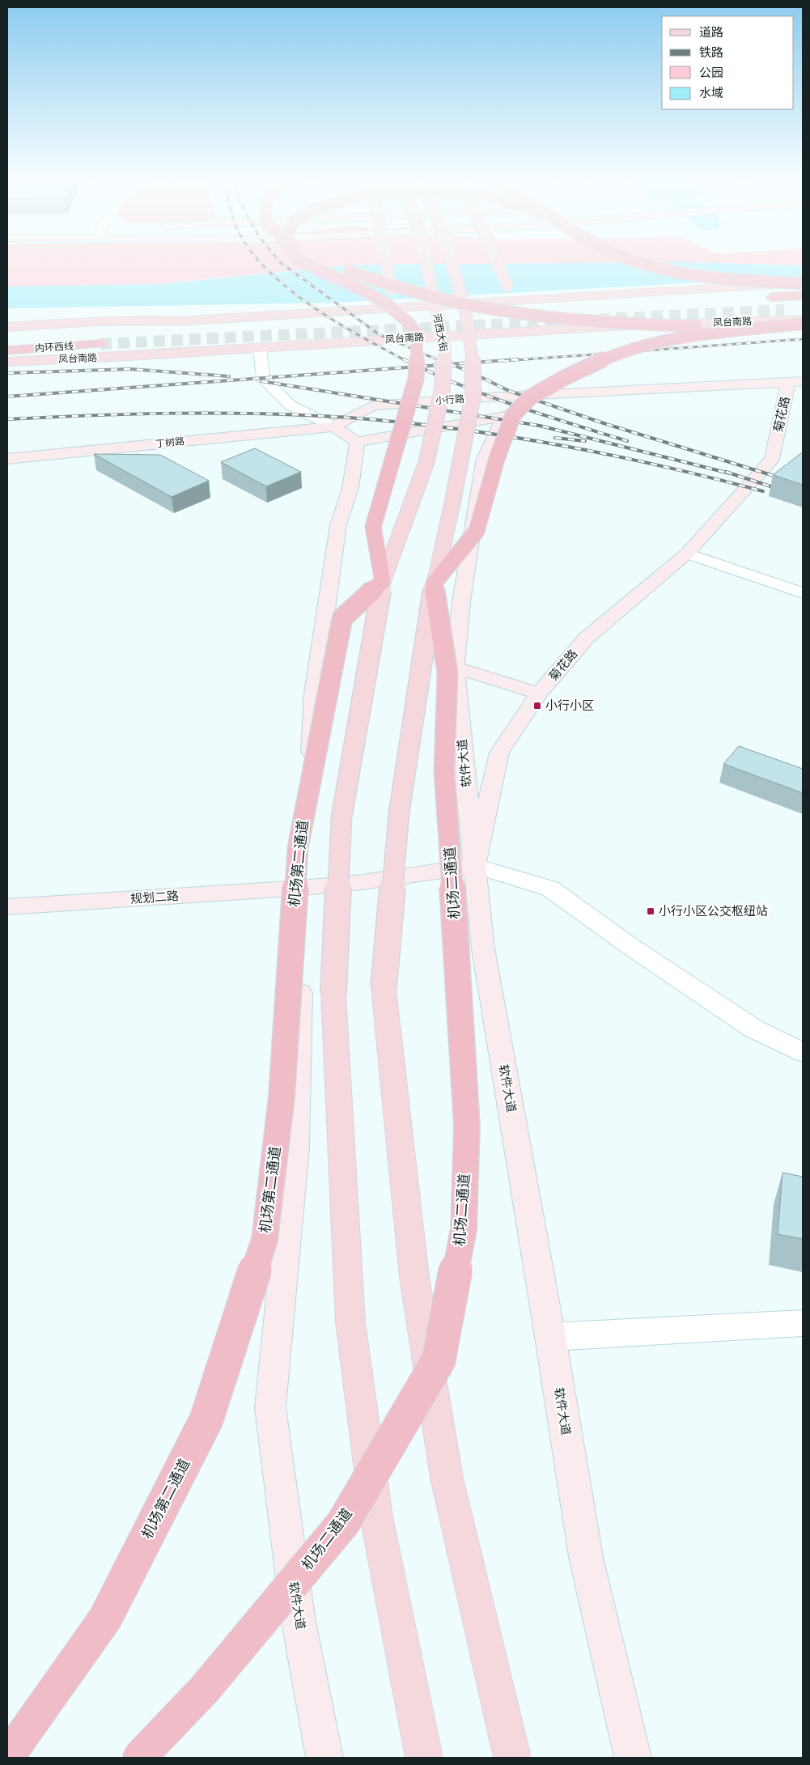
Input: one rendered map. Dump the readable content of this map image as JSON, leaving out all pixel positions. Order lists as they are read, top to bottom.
{
  "streets": {
    "highway": ["内环西线", "机场第二通道", "机场二通道"],
    "main road": ["凤台南路", "河西大街"],
    "street": [
      "小行路",
      "菊花路",
      "丁树路",
      "软件大道",
      "规划二路"
    ]
  },
  "crossings": [
    ["河西大街", "机场第二通道"],
    ["小行路", "菊花路"],
    ["小行路", "丁树路"],
    ["小行路", "软件大道"],
    ["菊花路", "软件大道"],
    ["软件大道", "规划二路"]
  ],
  "places": {
    "transit": ["小行小区", "小行小区公交枢纽站"]
  },
  "legend": [
    "道路",
    "铁路",
    "公园",
    "水域"
  ]
}
